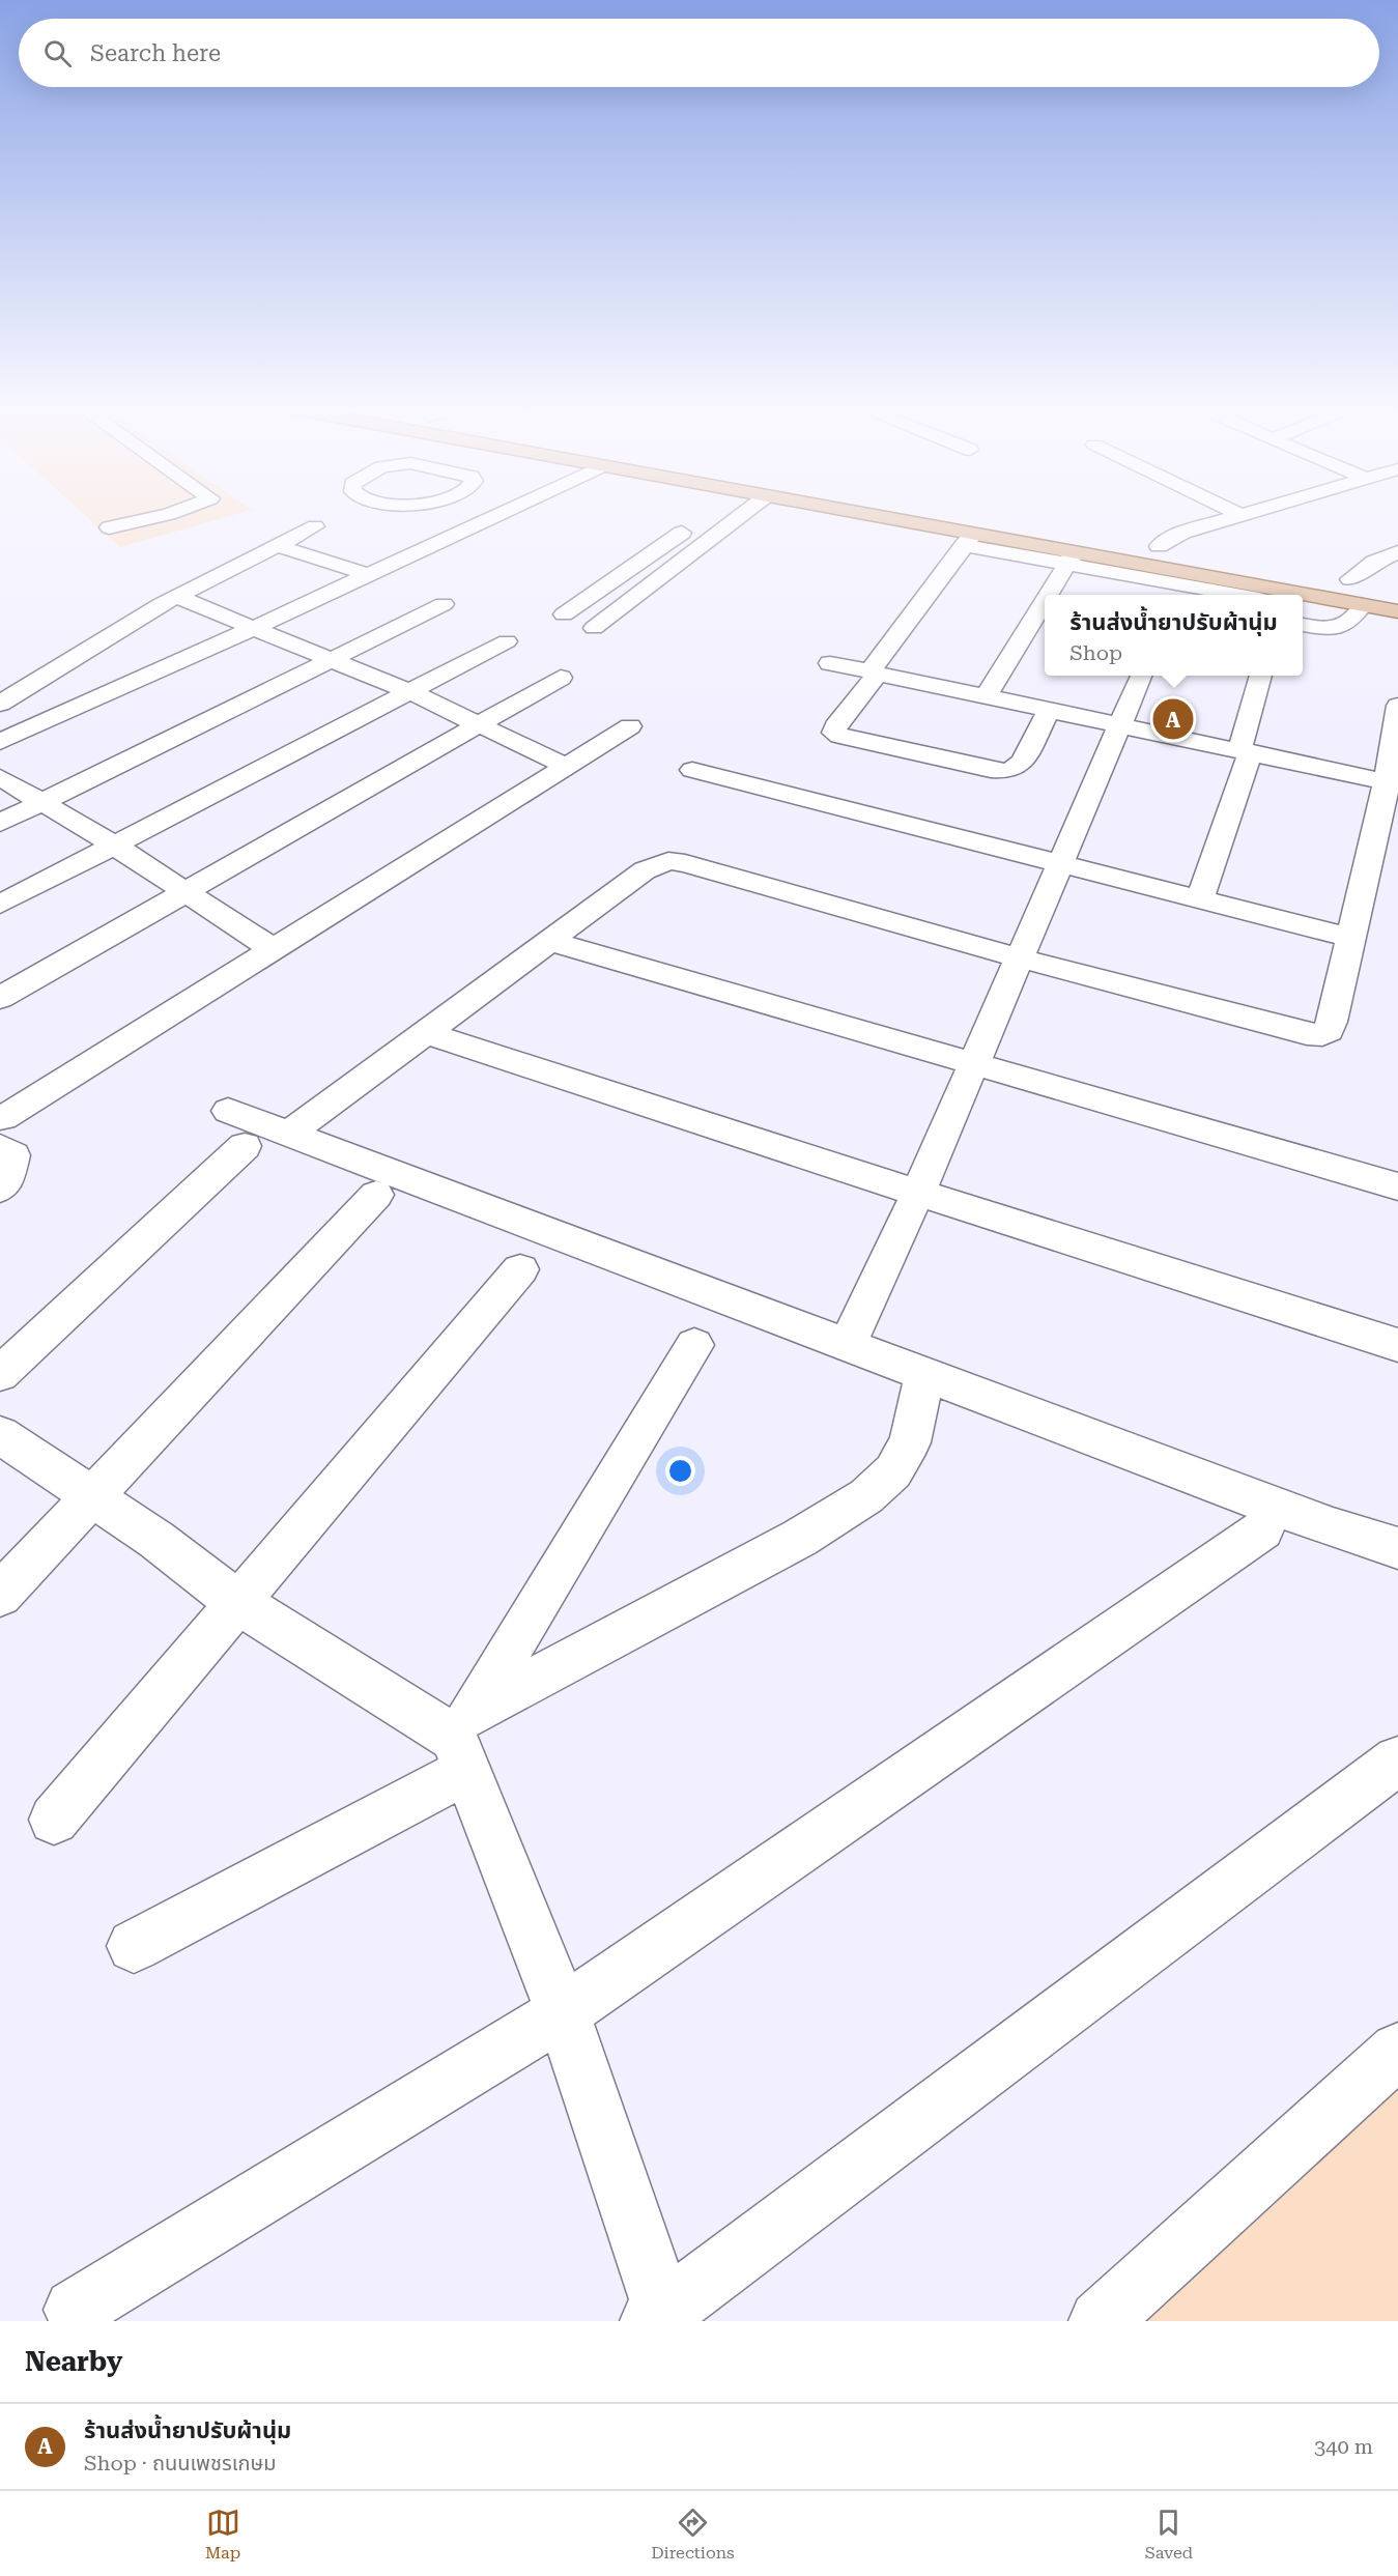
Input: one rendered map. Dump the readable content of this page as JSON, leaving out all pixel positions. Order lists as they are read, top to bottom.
{
  "page": {
    "search": "Search here",
    "popup": ["ร้านส่งน้ำยาปรับผ้านุ่ม", "Shop"],
    "pins": "A",
    "heading": "Nearby",
    "list": [
      {
        "mark": "A",
        "name": "ร้านส่งน้ำยาปรับผ้านุ่ม",
        "note": "Shop · ถนนเพชรเกษม",
        "value": "340 m"
      }
    ],
    "nav": ["Map", "Directions", "Saved"]
  }
}
